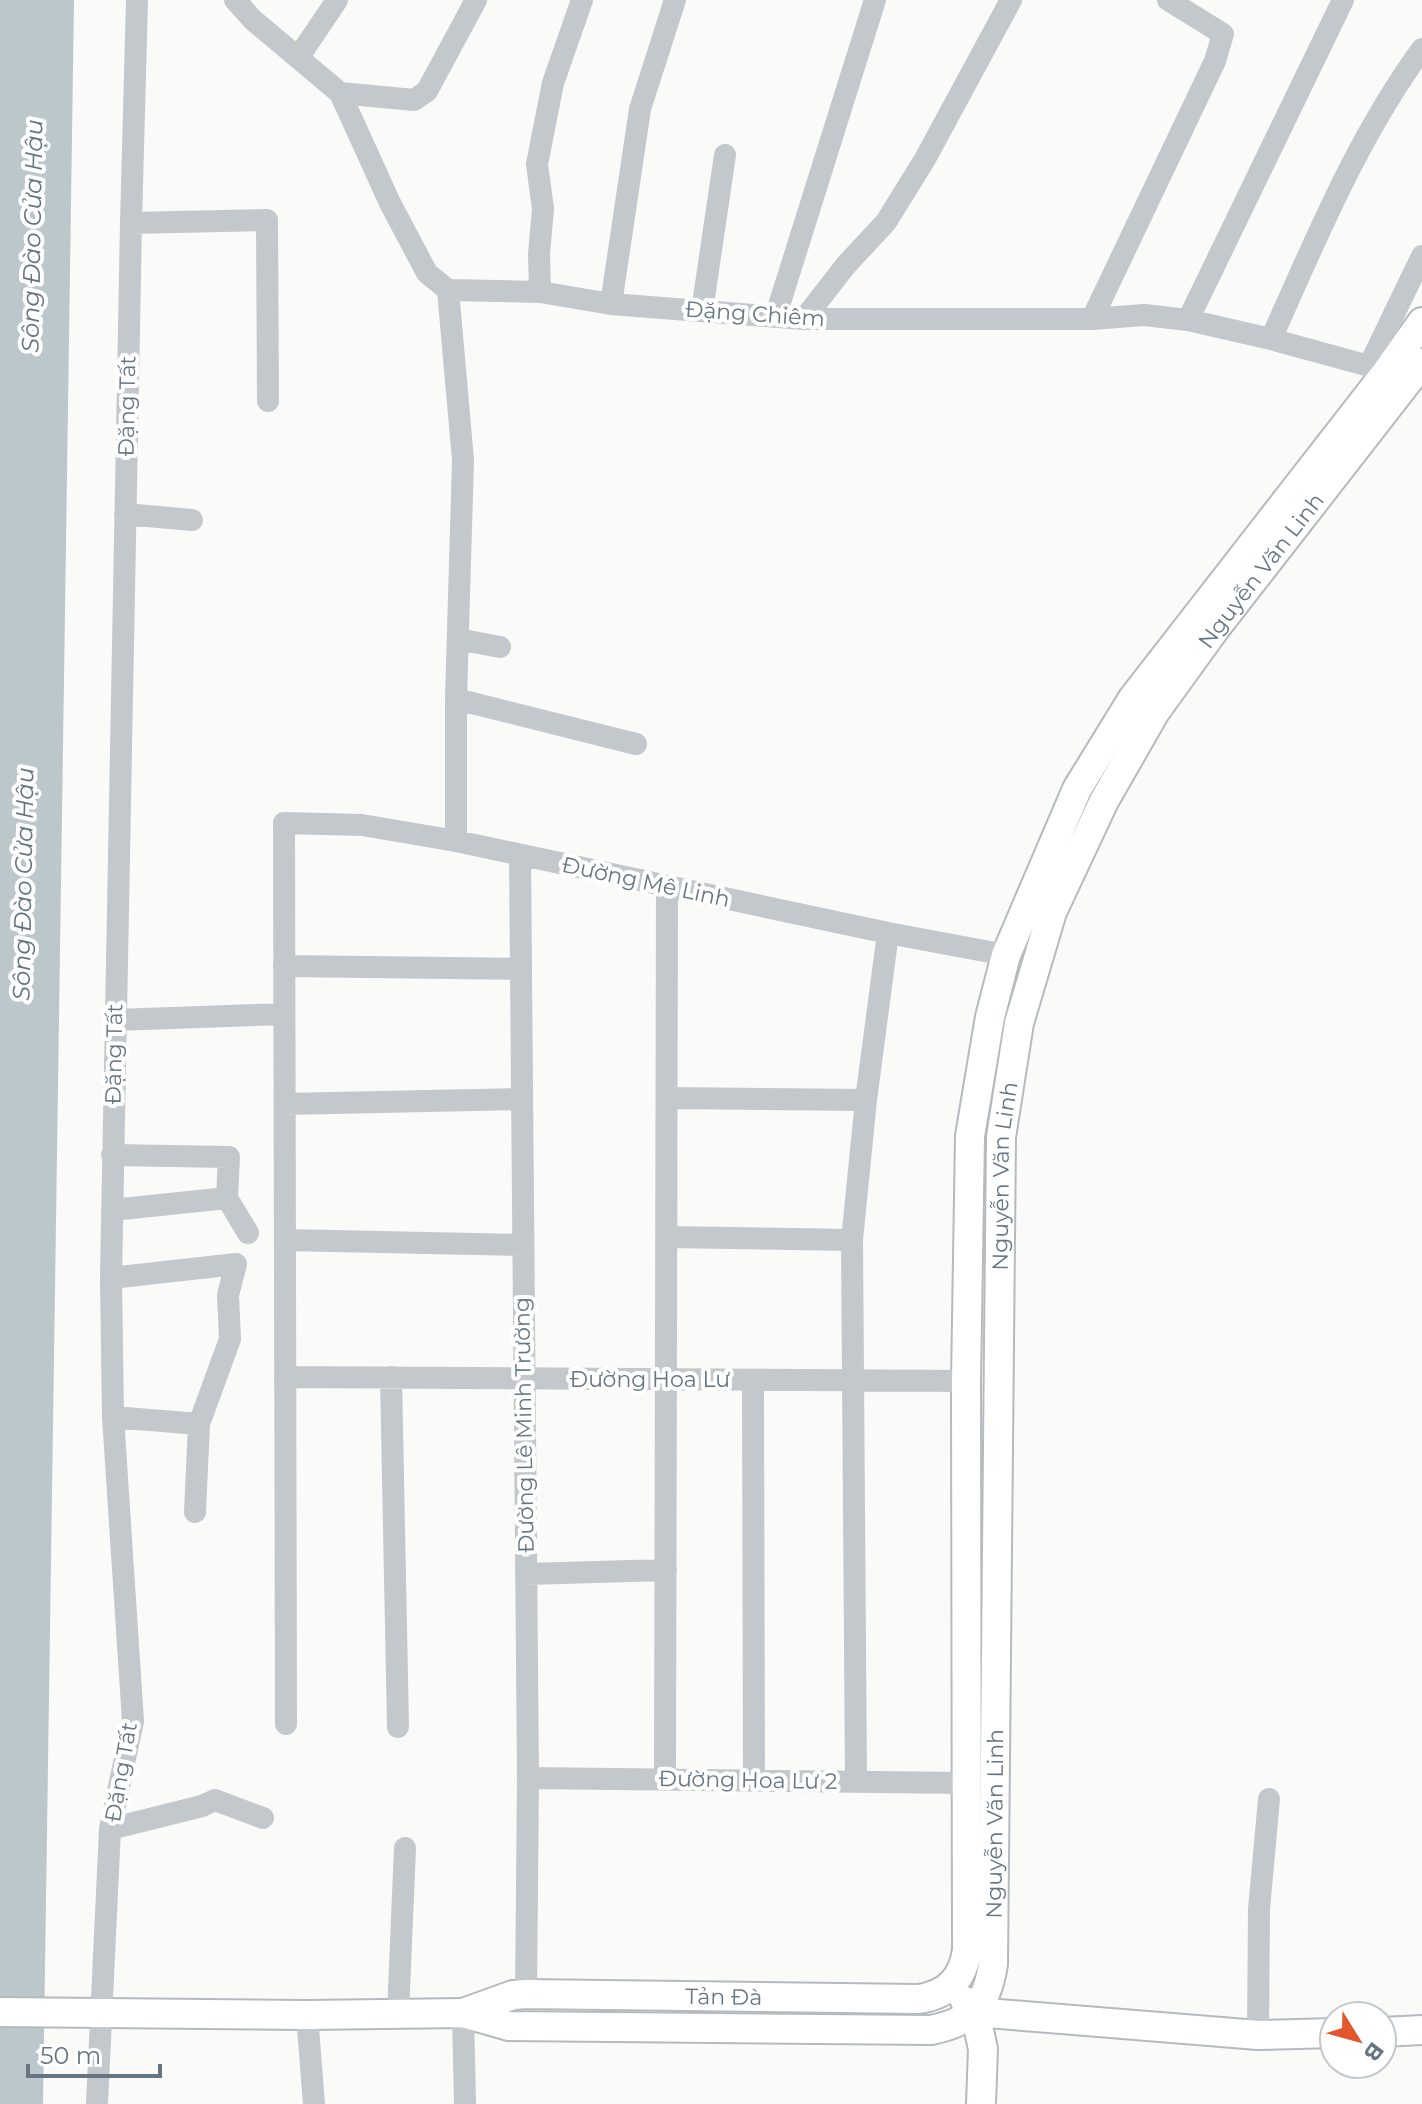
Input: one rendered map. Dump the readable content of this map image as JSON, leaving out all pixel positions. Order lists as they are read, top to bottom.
{
  "streets": {
    "main road": ["Nguyễn Văn Linh", "Tản Đà"],
    "street": [
      "Đặng Chiêm",
      "Đặng Tất",
      "Đường Mê Linh",
      "Đường Hoa Lư",
      "Đường Lê Minh Trường",
      "Đường Hoa Lư 2"
    ]
  },
  "crossings": [
    ["Đặng Chiêm", "Nguyễn Văn Linh"],
    ["Đặng Tất", "Tản Đà"],
    ["Nguyễn Văn Linh", "Đường Mê Linh"],
    ["Nguyễn Văn Linh", "Đường Hoa Lư"],
    ["Nguyễn Văn Linh", "Đường Hoa Lư 2"],
    ["Nguyễn Văn Linh", "Tản Đà"],
    ["Đường Mê Linh", "Đường Lê Minh Trường"],
    ["Đường Hoa Lư", "Đường Lê Minh Trường"],
    ["Đường Lê Minh Trường", "Đường Hoa Lư 2"],
    ["Đường Lê Minh Trường", "Tản Đà"]
  ],
  "water": ["Sông Đào Cửa Hậu"],
  "scale_bar": "50 m",
  "north": "bottom right"
}
